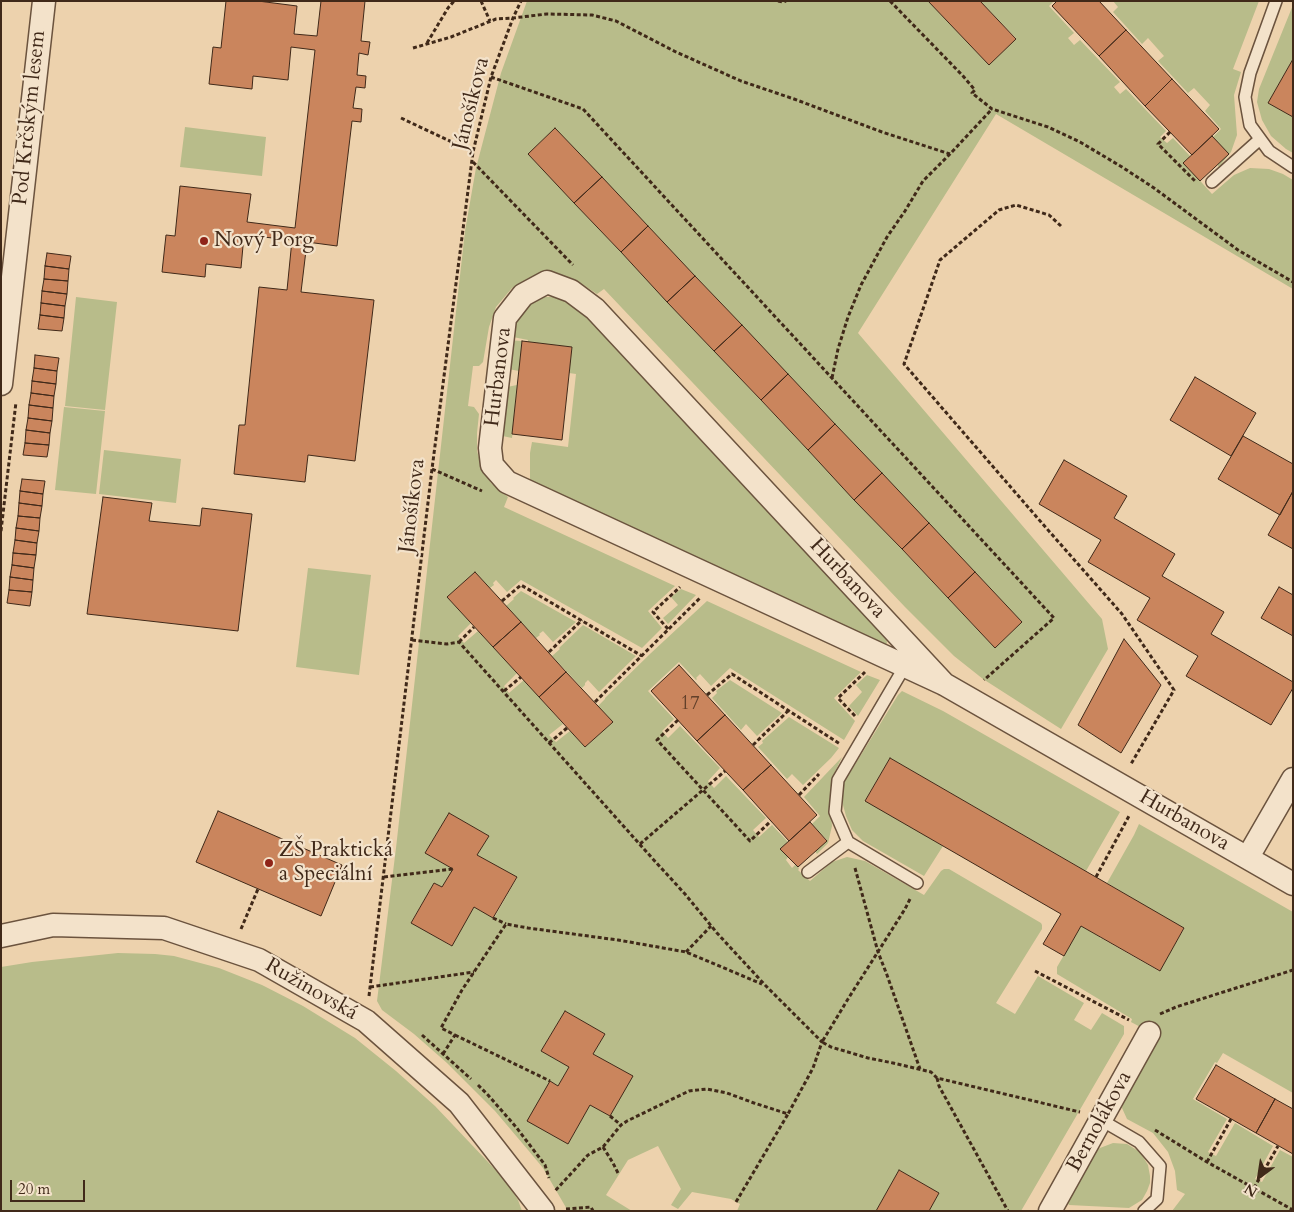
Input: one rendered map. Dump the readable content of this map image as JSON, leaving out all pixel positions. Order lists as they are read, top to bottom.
{
  "streets": {
    "street": [
      "Pod Krčským lesem",
      "Hurbanova",
      "Ružinovská",
      "Bernolákova"
    ],
    "path": ["Jánošíkova"]
  },
  "crossings": [
    ["Jánošíkova", "Ružinovská"]
  ],
  "places": ["Nový Porg", "ZŠ Praktická a Speciální"],
  "house_numbers": ["17"],
  "scale_bar": "20 m",
  "north": "bottom left"
}
